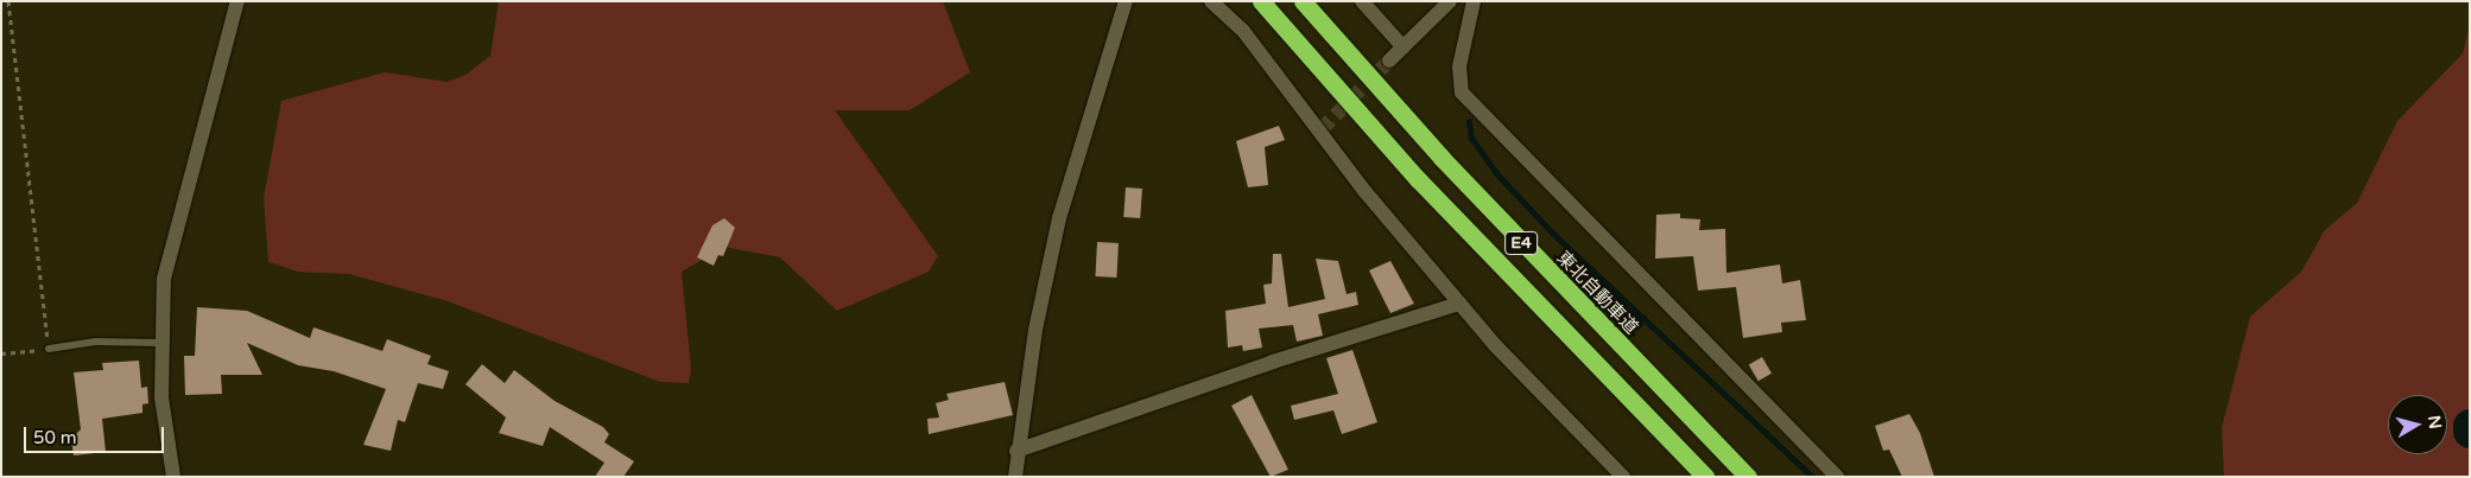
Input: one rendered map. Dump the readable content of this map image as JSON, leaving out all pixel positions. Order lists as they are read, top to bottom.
{
  "streets": {
    "highway": ["E4", "東北自動車道"]
  },
  "scale_bar": "50 m",
  "north": "right"
}
